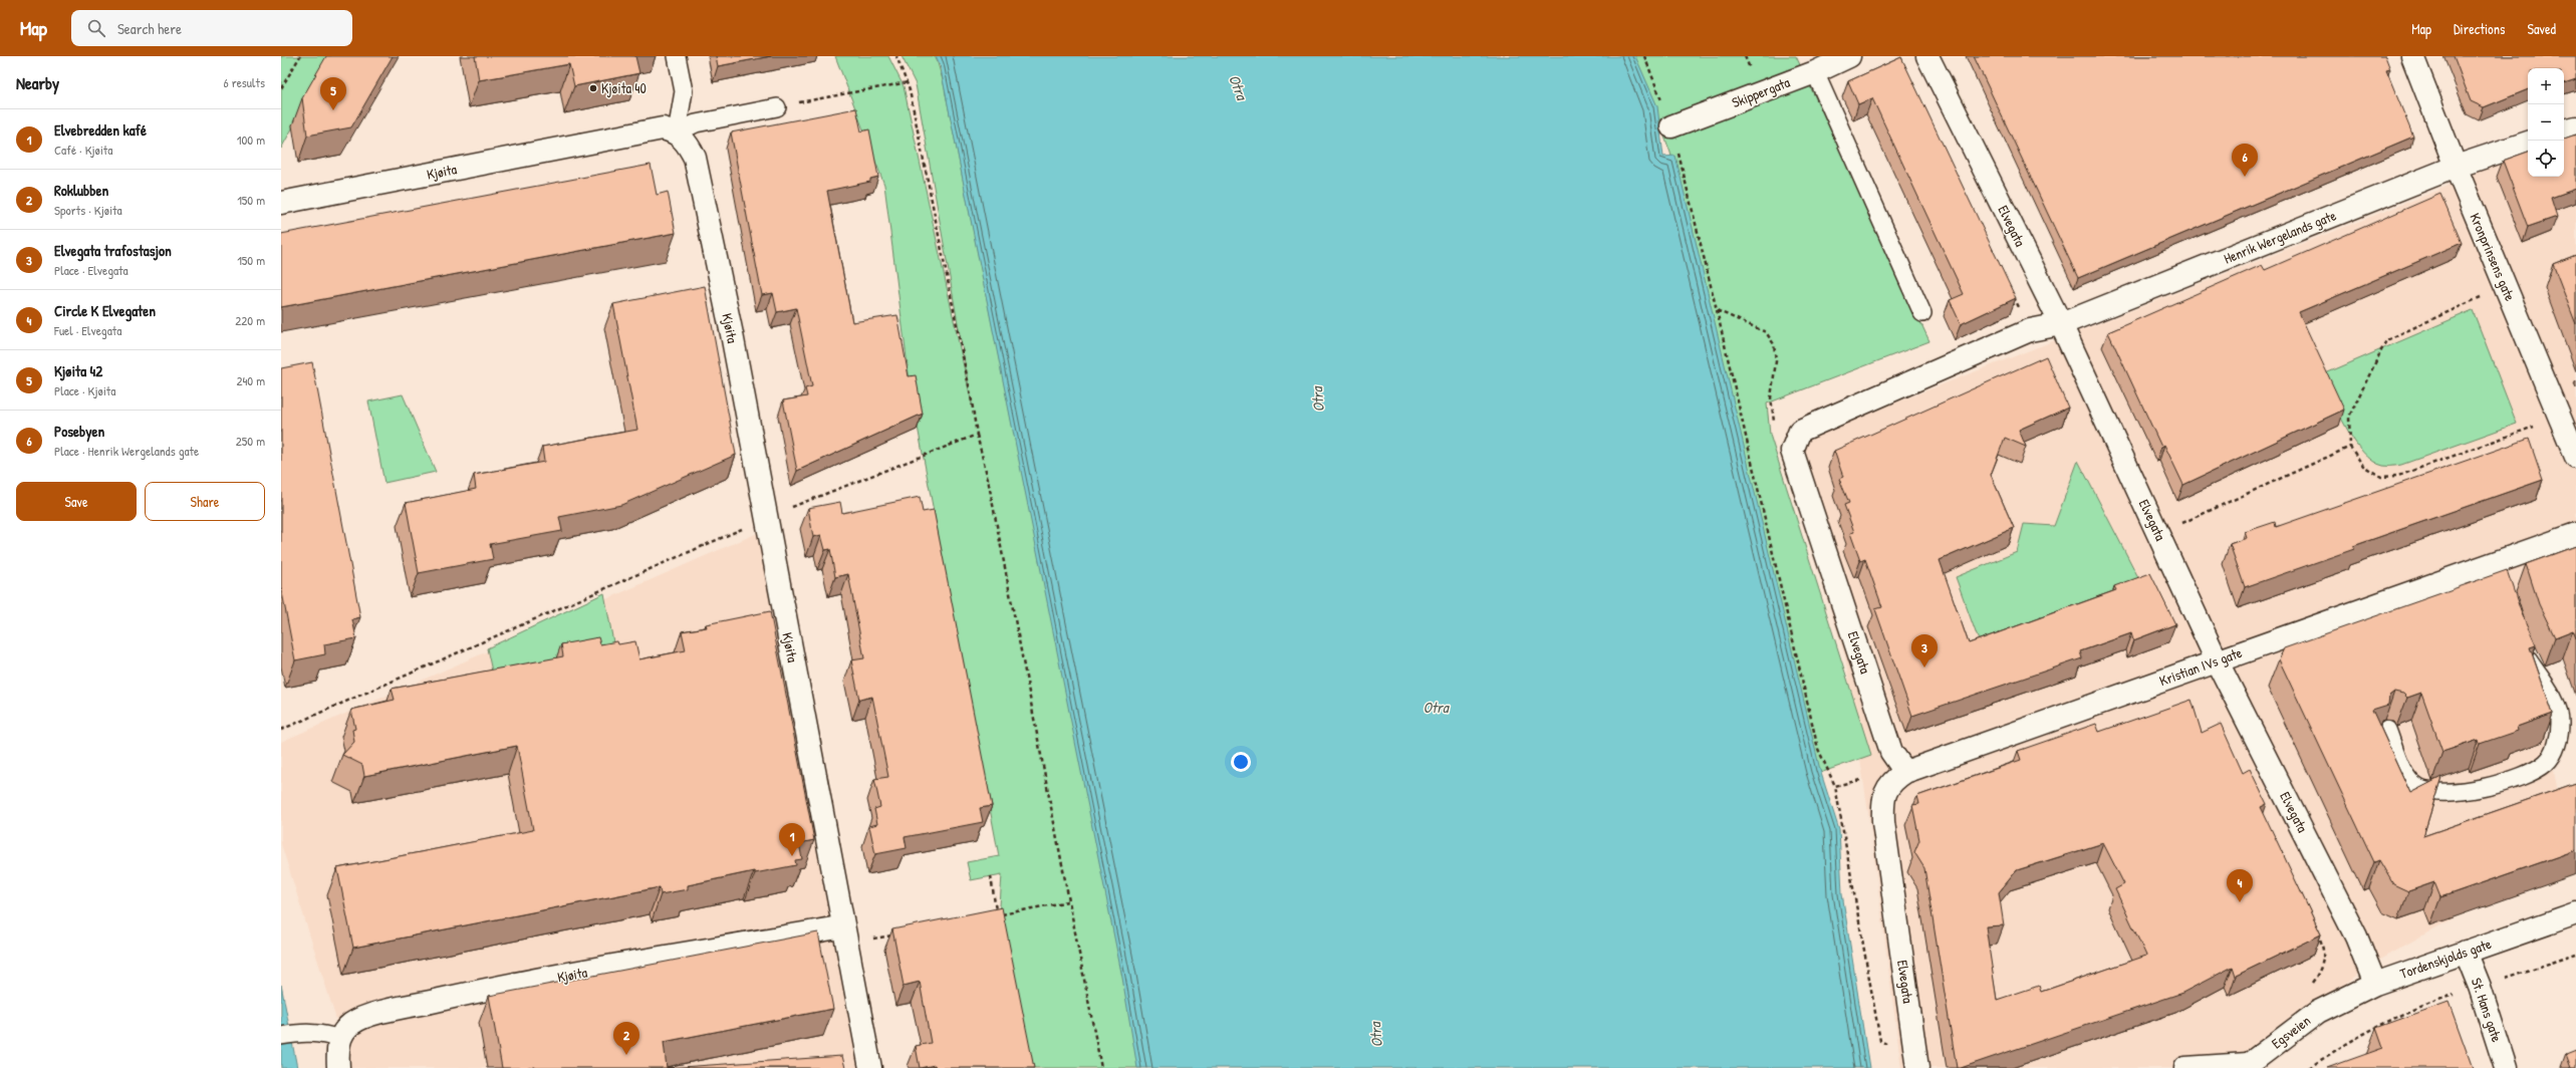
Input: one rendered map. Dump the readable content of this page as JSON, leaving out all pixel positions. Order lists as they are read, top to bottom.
{
  "streets": {
    "street": [
      "Skippergata",
      "Kjøita",
      "Elvegata",
      "Henrik Wergelands gate",
      "Kronprinsens gate",
      "Kristian IVs gate",
      "Tordenskjolds gate",
      "St. Hans gate",
      "Egsveien"
    ]
  },
  "crossings": [
    ["Elvegata", "Henrik Wergelands gate"],
    ["Elvegata", "Kristian IVs gate"],
    ["Elvegata", "Tordenskjolds gate"],
    ["Henrik Wergelands gate", "Kronprinsens gate"],
    ["Tordenskjolds gate", "St. Hans gate"],
    ["Tordenskjolds gate", "Egsveien"]
  ],
  "water": ["Otra"],
  "places": ["Kjøita 40"],
  "page": {
    "header": "Map",
    "search": "Search here",
    "nav": ["Map", "Directions", "Saved"],
    "heading": ["Nearby", "6 results"],
    "map_buttons": ["+", "−"],
    "pins": [
      "5",
      "6",
      "3",
      "1",
      "4",
      "2"
    ],
    "list": [
      {
        "mark": "1",
        "name": "Elvebredden kafé",
        "note": "Café · Kjøita",
        "value": "100 m"
      },
      {
        "mark": "2",
        "name": "Roklubben",
        "note": "Sports · Kjøita",
        "value": "150 m"
      },
      {
        "mark": "3",
        "name": "Elvegata trafostasjon",
        "note": "Place · Elvegata",
        "value": "150 m"
      },
      {
        "mark": "4",
        "name": "Circle K Elvegaten",
        "note": "Fuel · Elvegata",
        "value": "220 m"
      },
      {
        "mark": "5",
        "name": "Kjøita 42",
        "note": "Place · Kjøita",
        "value": "240 m"
      },
      {
        "mark": "6",
        "name": "Posebyen",
        "note": "Place · Henrik Wergelands gate",
        "value": "250 m"
      }
    ],
    "buttons": ["Save", "Share"]
  }
}
